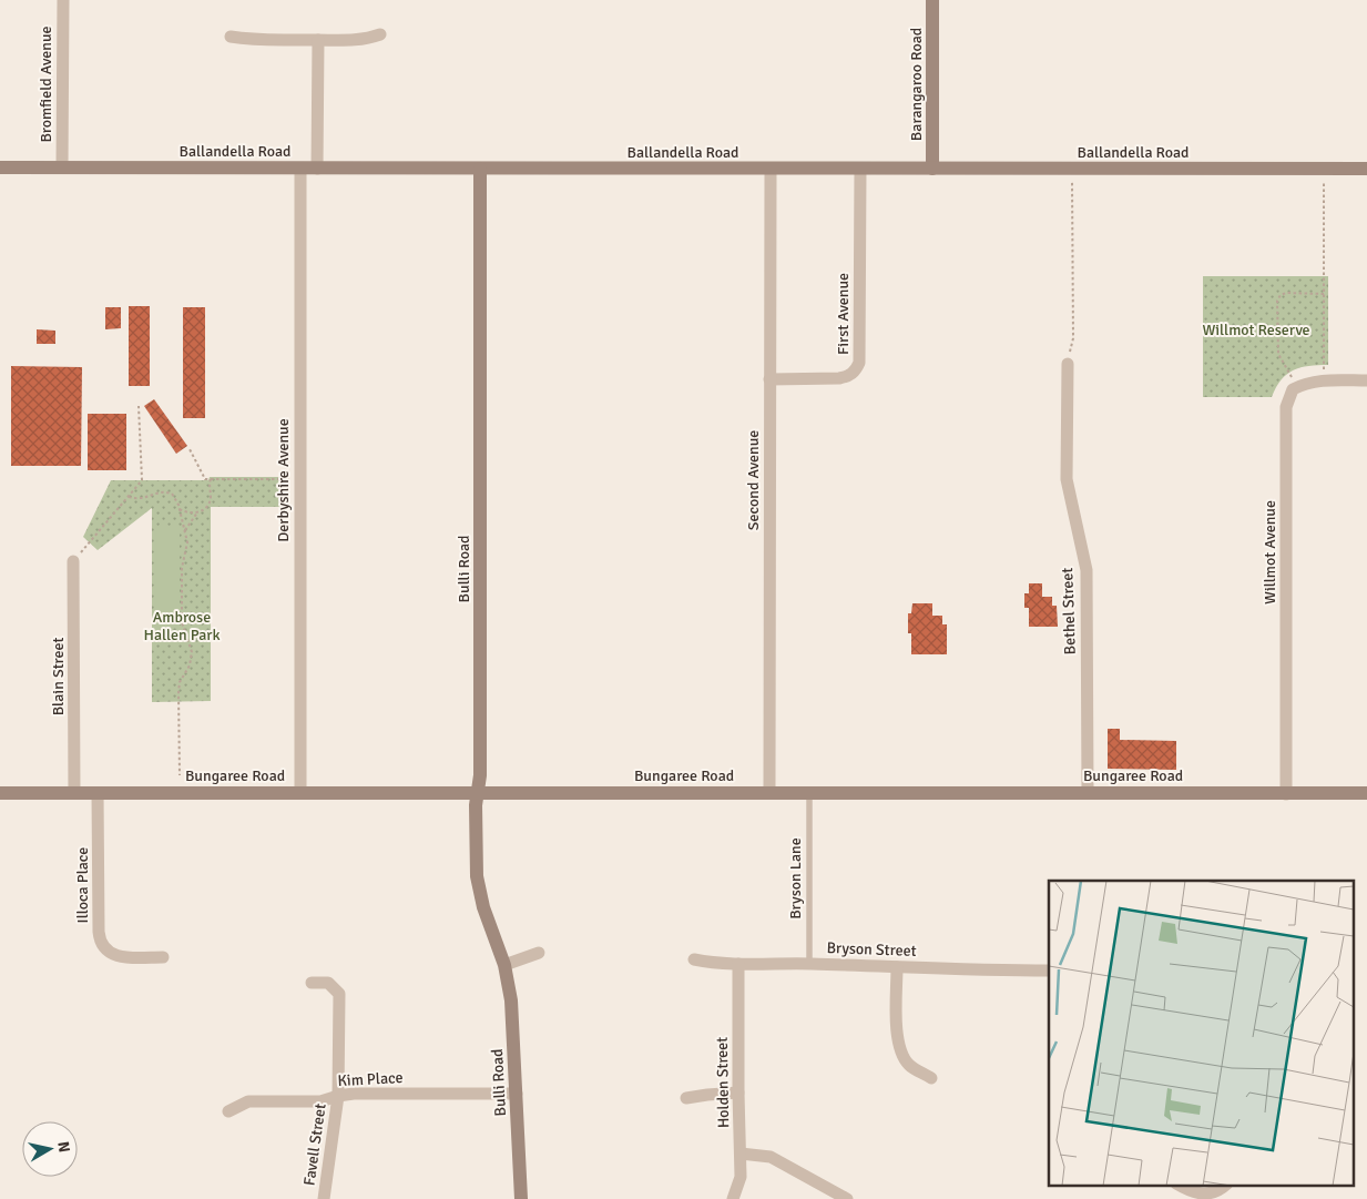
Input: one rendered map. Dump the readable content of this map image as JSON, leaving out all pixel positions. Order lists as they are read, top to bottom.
{
  "streets": {
    "street": [
      "Bromfield Avenue",
      "Barangaroo Road",
      "Ballandella Road",
      "First Avenue",
      "Derbyshire Avenue",
      "Second Avenue",
      "Willmot Avenue",
      "Bulli Road",
      "Bethel Street",
      "Blain Street",
      "Bungaree Road",
      "Illoca Place",
      "Bryson Street",
      "Kim Place",
      "Holden Street",
      "Favell Street"
    ],
    "lane": ["Bryson Lane"]
  },
  "crossings": [
    ["Bromfield Avenue", "Ballandella Road"],
    ["Barangaroo Road", "Ballandella Road"],
    ["Ballandella Road", "First Avenue"],
    ["Ballandella Road", "Derbyshire Avenue"],
    ["Ballandella Road", "Second Avenue"],
    ["Ballandella Road", "Bulli Road"],
    ["First Avenue", "Second Avenue"],
    ["Derbyshire Avenue", "Bungaree Road"],
    ["Second Avenue", "Bungaree Road"],
    ["Willmot Avenue", "Bungaree Road"],
    ["Bulli Road", "Bungaree Road"],
    ["Bulli Road", "Kim Place"],
    ["Bethel Street", "Bungaree Road"],
    ["Blain Street", "Bungaree Road"],
    ["Bungaree Road", "Bryson Lane"],
    ["Bungaree Road", "Illoca Place"],
    ["Bryson Lane", "Bryson Street"],
    ["Bryson Street", "Holden Street"],
    ["Kim Place", "Favell Street"]
  ],
  "parks": ["Willmot Reserve", "Ambrose Hallen Park"],
  "north": "right"
}
